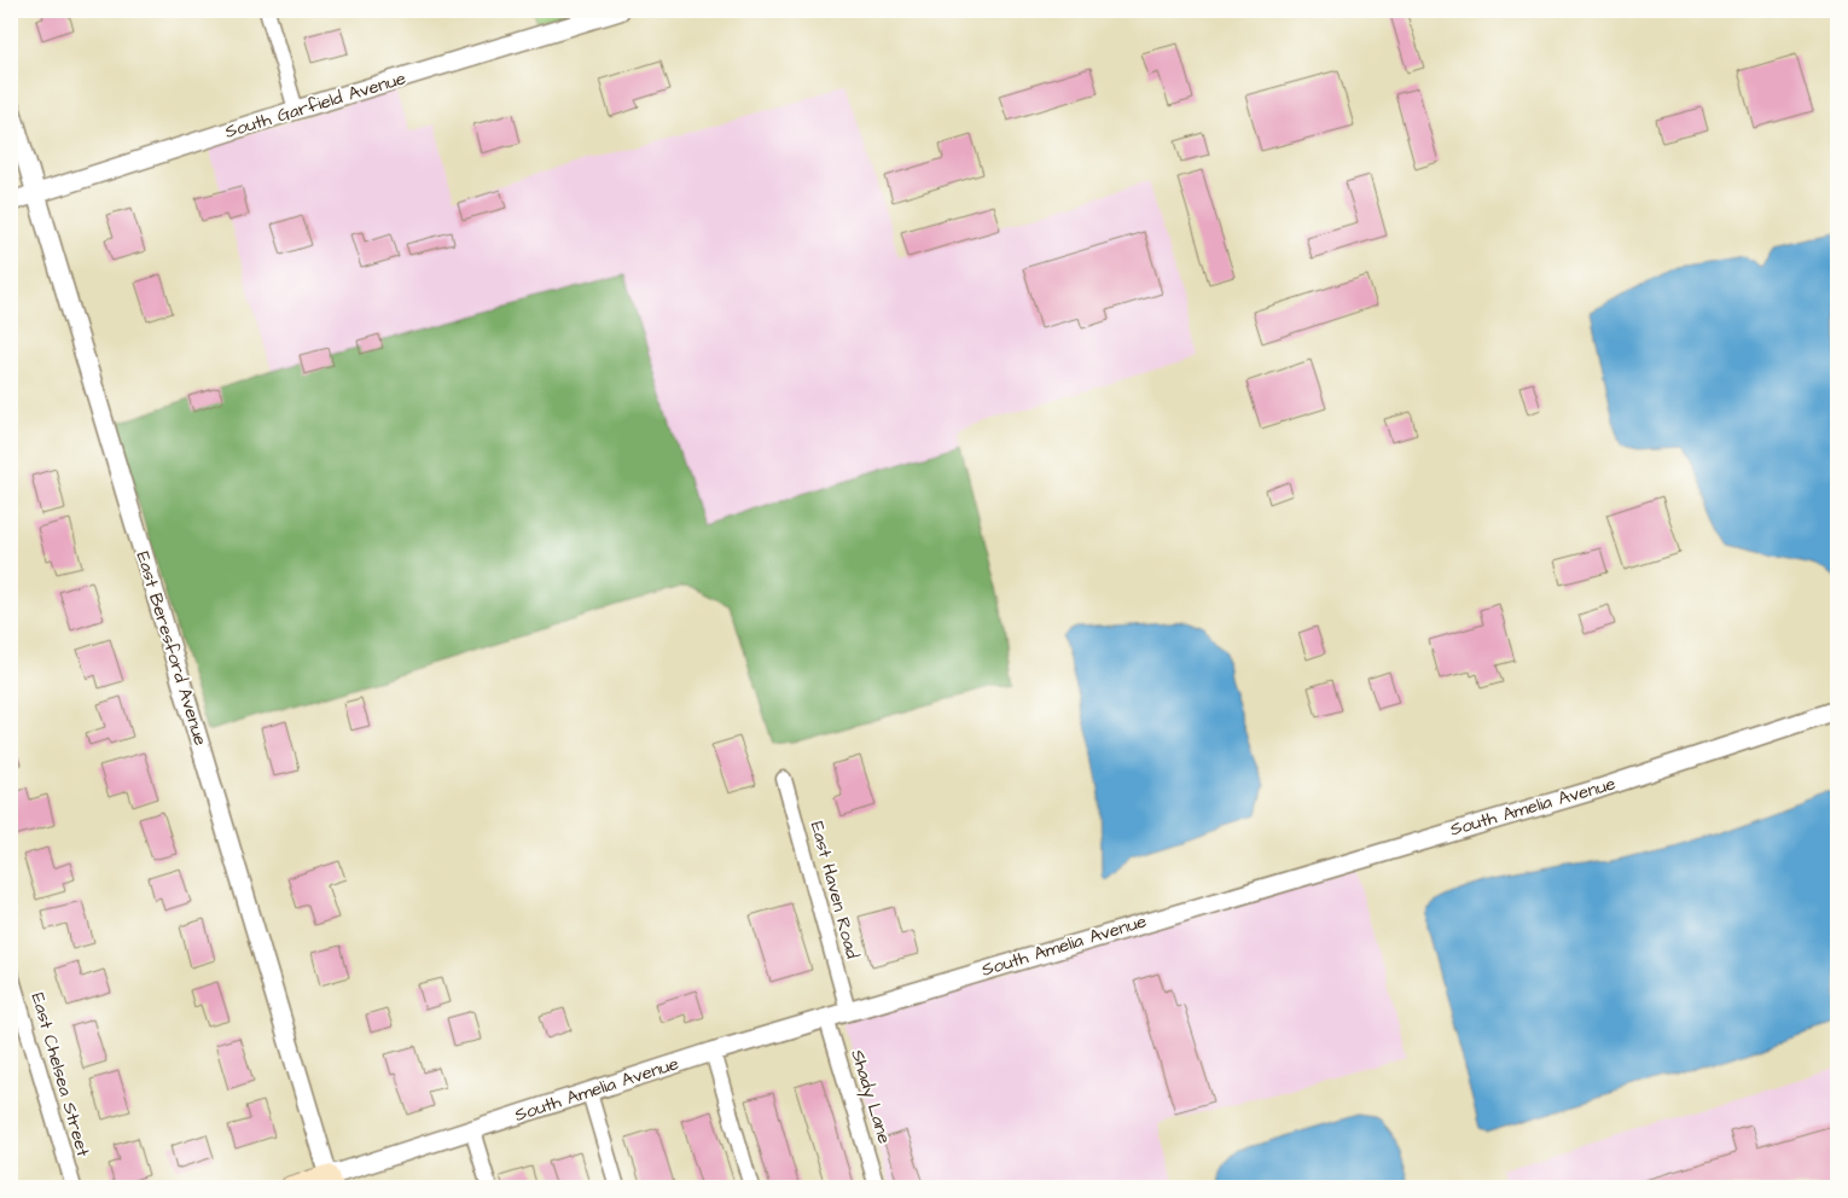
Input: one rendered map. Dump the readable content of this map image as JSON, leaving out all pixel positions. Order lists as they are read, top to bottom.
{
  "streets": {
    "main road": ["South Amelia Avenue"],
    "street": [
      "South Garfield Avenue",
      "East Beresford Avenue",
      "East Haven Road",
      "East Chelsea Street",
      "Shady Lane"
    ]
  },
  "crossings": [
    ["South Garfield Avenue", "East Beresford Avenue"],
    ["East Beresford Avenue", "South Amelia Avenue"],
    ["South Amelia Avenue", "East Haven Road"],
    ["South Amelia Avenue", "Shady Lane"]
  ]
}
